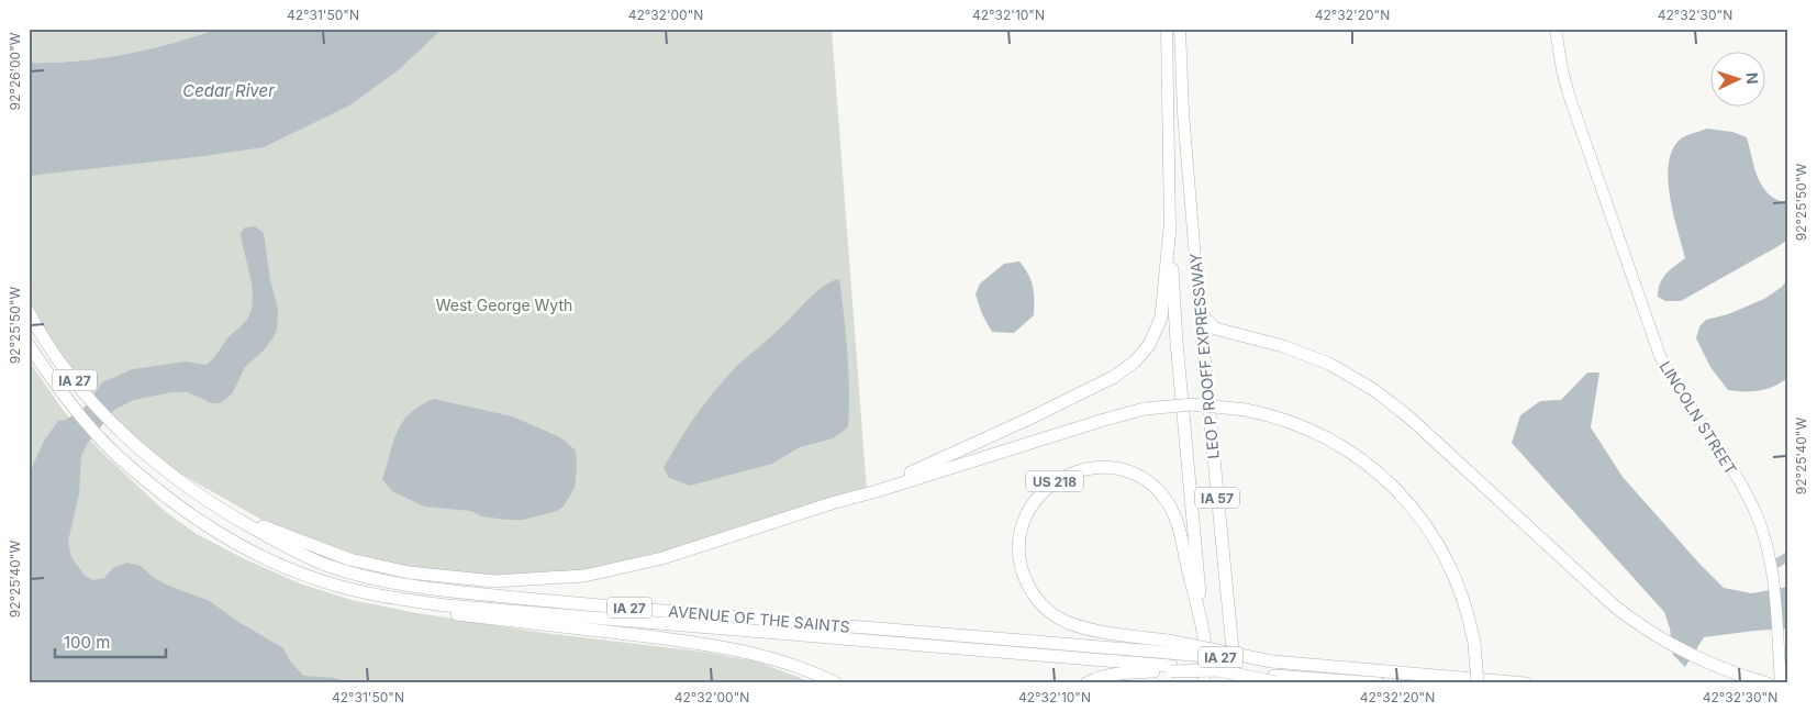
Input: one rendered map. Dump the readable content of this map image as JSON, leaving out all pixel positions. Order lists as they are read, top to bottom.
{
  "streets": {
    "highway": [
      "LEO P ROOFF EXPRESSWAY",
      "IA 27",
      "US 218",
      "IA 57",
      "AVENUE OF THE SAINTS"
    ],
    "main road": ["LINCOLN STREET"]
  },
  "crossings": [
    ["LEO P ROOFF EXPRESSWAY", "US 218"],
    ["US 218", "AVENUE OF THE SAINTS"]
  ],
  "water": ["Cedar River"],
  "parks": ["West George Wyth"],
  "scale_bar": "100 m",
  "north": "right",
  "coordinates": [
    "42°31'50\"N",
    "42°32'00\"N",
    "42°32'10\"N",
    "42°32'20\"N",
    "42°32'30\"N",
    "92°26'00\"W",
    "92°25'50\"W",
    "92°25'40\"W"
  ]
}
